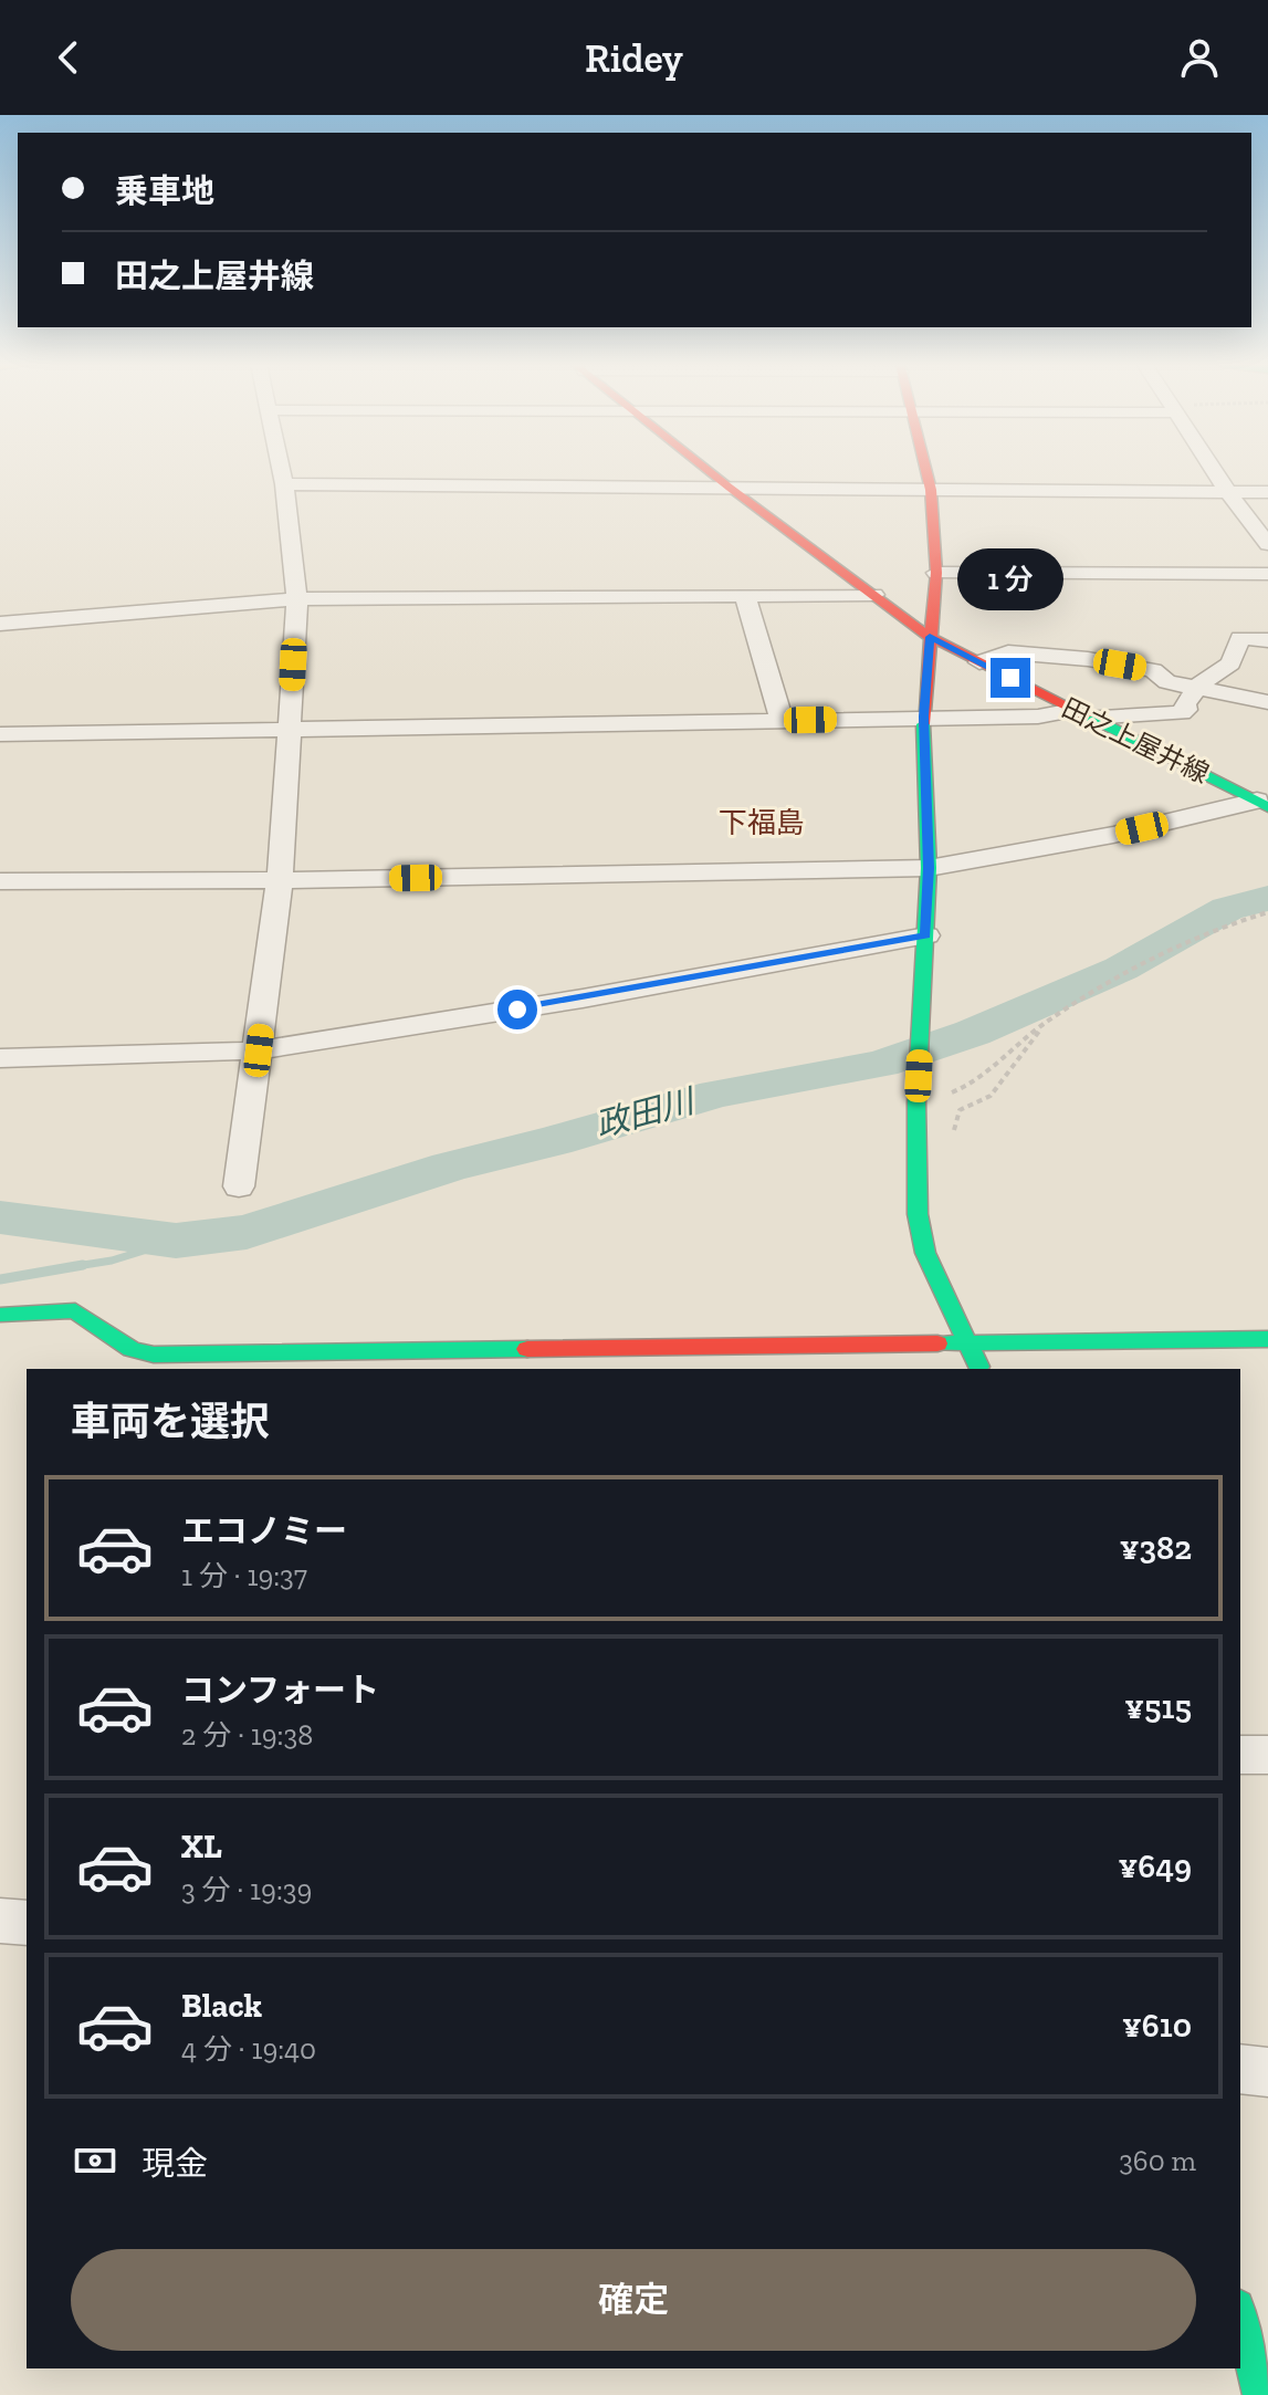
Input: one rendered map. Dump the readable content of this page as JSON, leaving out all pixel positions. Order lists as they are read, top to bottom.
{
  "streets": {
    "street": ["田之上屋井線"]
  },
  "districts": ["下福島"],
  "water": ["政田川"],
  "page": {
    "header": "Ridey",
    "banner": ["乗車地", "田之上屋井線"],
    "bubble": "1 分",
    "heading": "車両を選択",
    "list": [
      {
        "name": "エコノミー",
        "note": "1 分 · 19:37",
        "value": "¥382"
      },
      {
        "name": "コンフォート",
        "note": "2 分 · 19:38",
        "value": "¥515"
      },
      {
        "name": "XL",
        "note": "3 分 · 19:39",
        "value": "¥649"
      },
      {
        "name": "Black",
        "note": "4 分 · 19:40",
        "value": "¥610"
      }
    ],
    "pay": ["現金", "360 m"],
    "buttons": "確定"
  }
}
